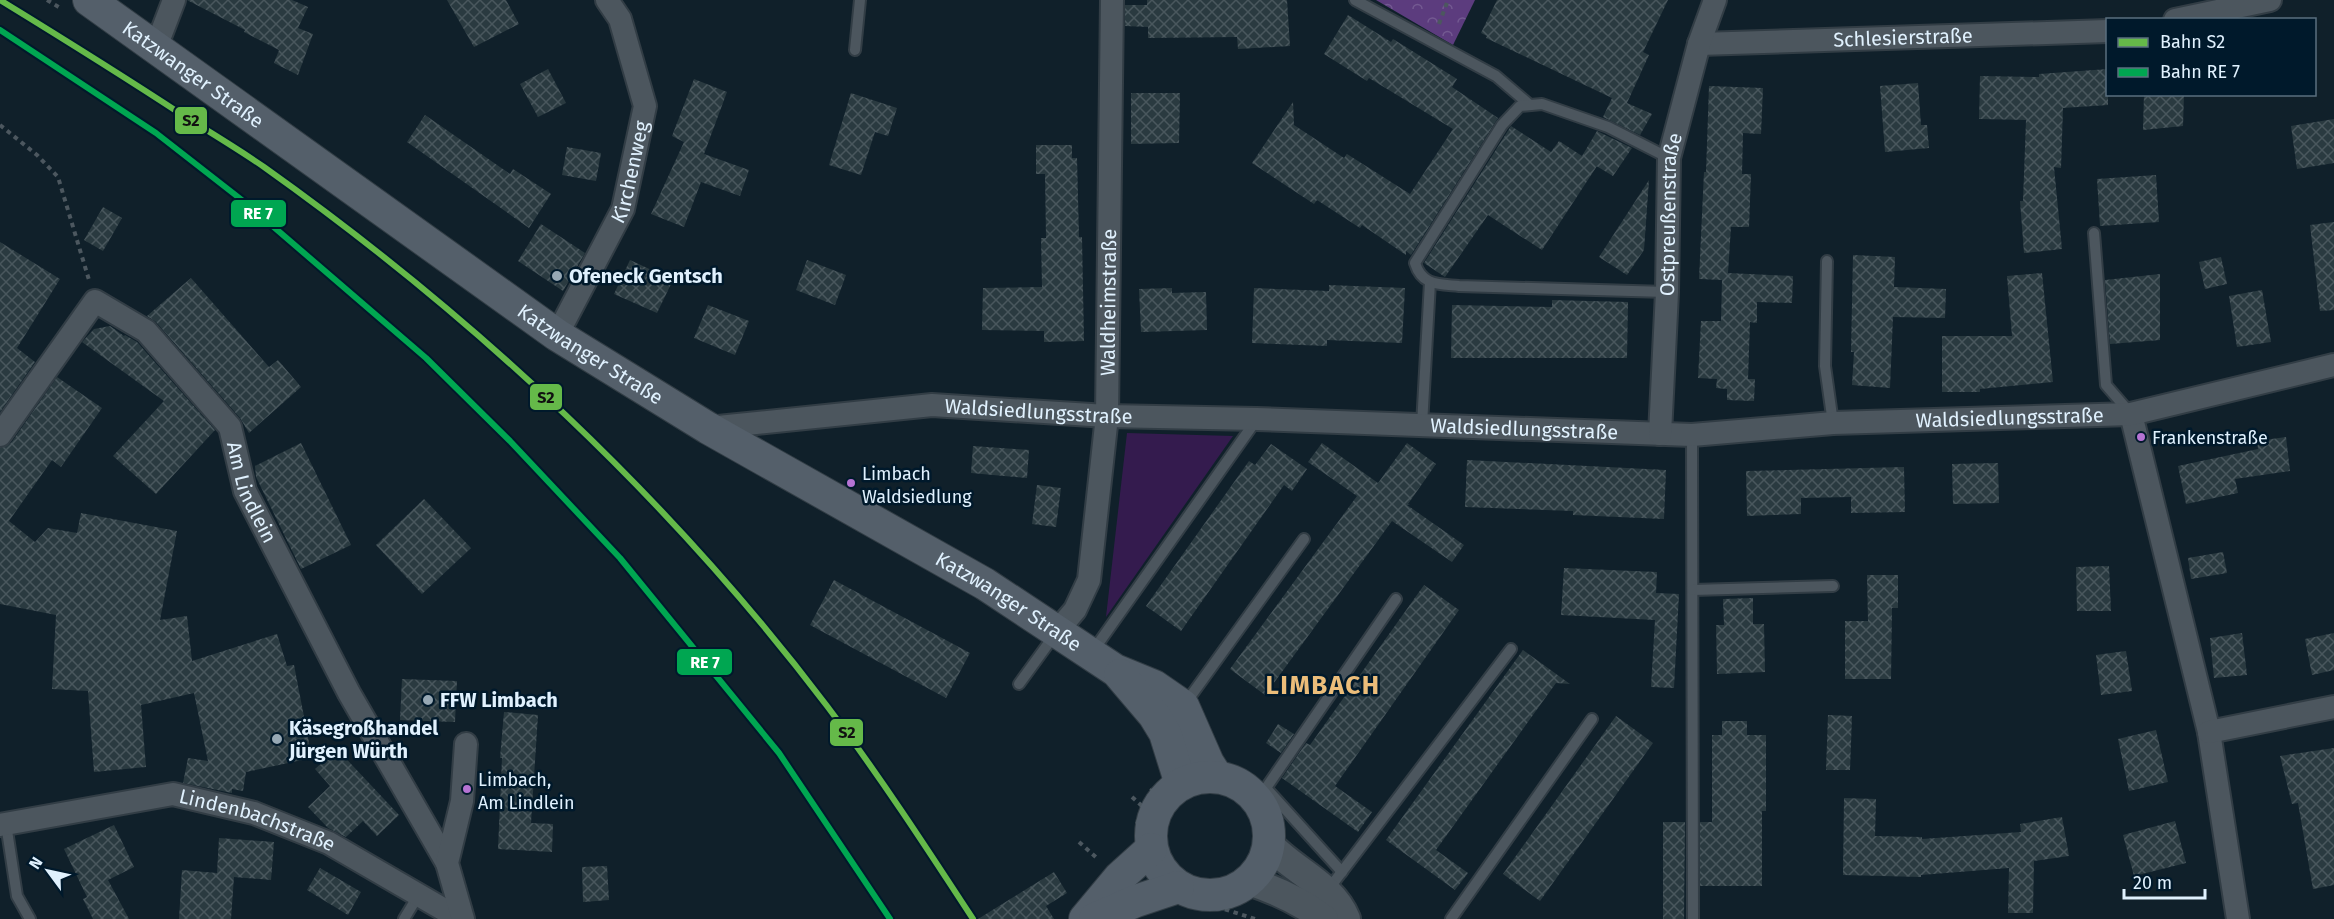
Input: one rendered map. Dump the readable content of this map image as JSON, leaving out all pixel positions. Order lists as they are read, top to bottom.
{
  "streets": {
    "main road": ["Katzwanger Straße"],
    "street": [
      "Schlesierstraße",
      "Kirchenweg",
      "Ostpreußenstraße",
      "Waldheimstraße",
      "Waldsiedlungsstraße",
      "Am Lindlein",
      "Lindenbachstraße"
    ]
  },
  "crossings": [
    ["Schlesierstraße", "Ostpreußenstraße"],
    ["Katzwanger Straße", "Kirchenweg"],
    ["Katzwanger Straße", "Waldheimstraße"],
    ["Katzwanger Straße", "Waldsiedlungsstraße"],
    ["Ostpreußenstraße", "Waldsiedlungsstraße"],
    ["Waldheimstraße", "Waldsiedlungsstraße"],
    ["Am Lindlein", "Lindenbachstraße"]
  ],
  "districts": ["LIMBACH"],
  "places": [
    "Ofeneck Gentsch",
    "Frankenstraße",
    "Limbach Waldsiedlung",
    "FFW Limbach",
    "Käsegroßhandel Jürgen Würth",
    "Limbach, Am Lindlein"
  ],
  "lines": ["rail line S2"],
  "legend": ["Bahn S2", "Bahn RE 7"],
  "scale_bar": "20 m",
  "north": "top left"
}
